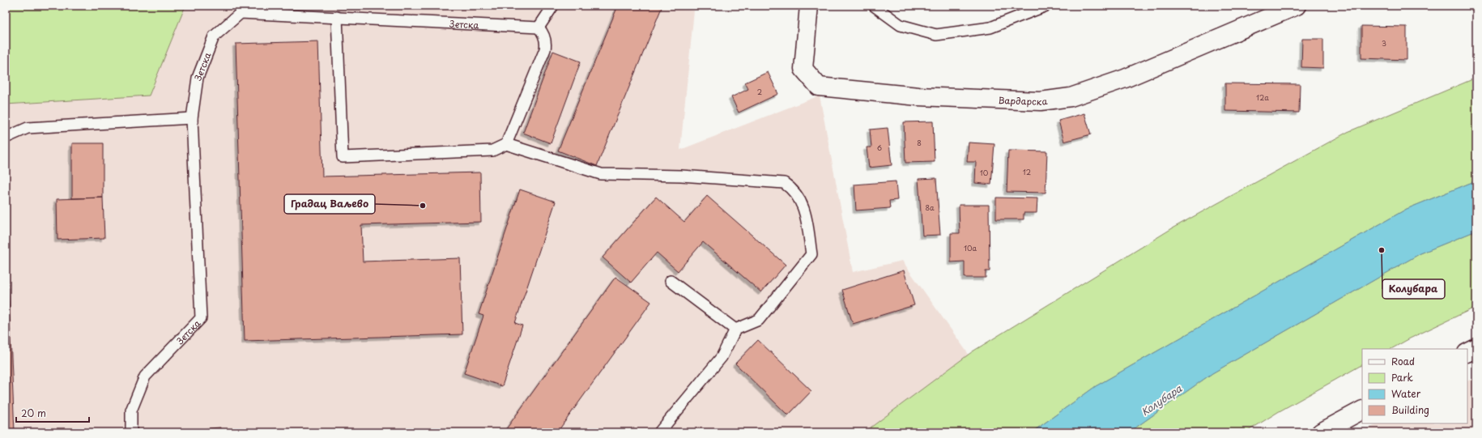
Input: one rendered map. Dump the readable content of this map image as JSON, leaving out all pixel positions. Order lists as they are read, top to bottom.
{
  "streets": {
    "street": ["Вардарска"],
    "lane": ["Зетска"]
  },
  "water": ["Колубара"],
  "places": ["Градац Ваљево", "Колубара"],
  "house_numbers": [
    "3",
    "2",
    "12a",
    "8",
    "6",
    "12",
    "10",
    "8a",
    "10a"
  ],
  "legend": [
    "Road",
    "Park",
    "Water",
    "Building"
  ],
  "scale_bar": "20 m"
}
